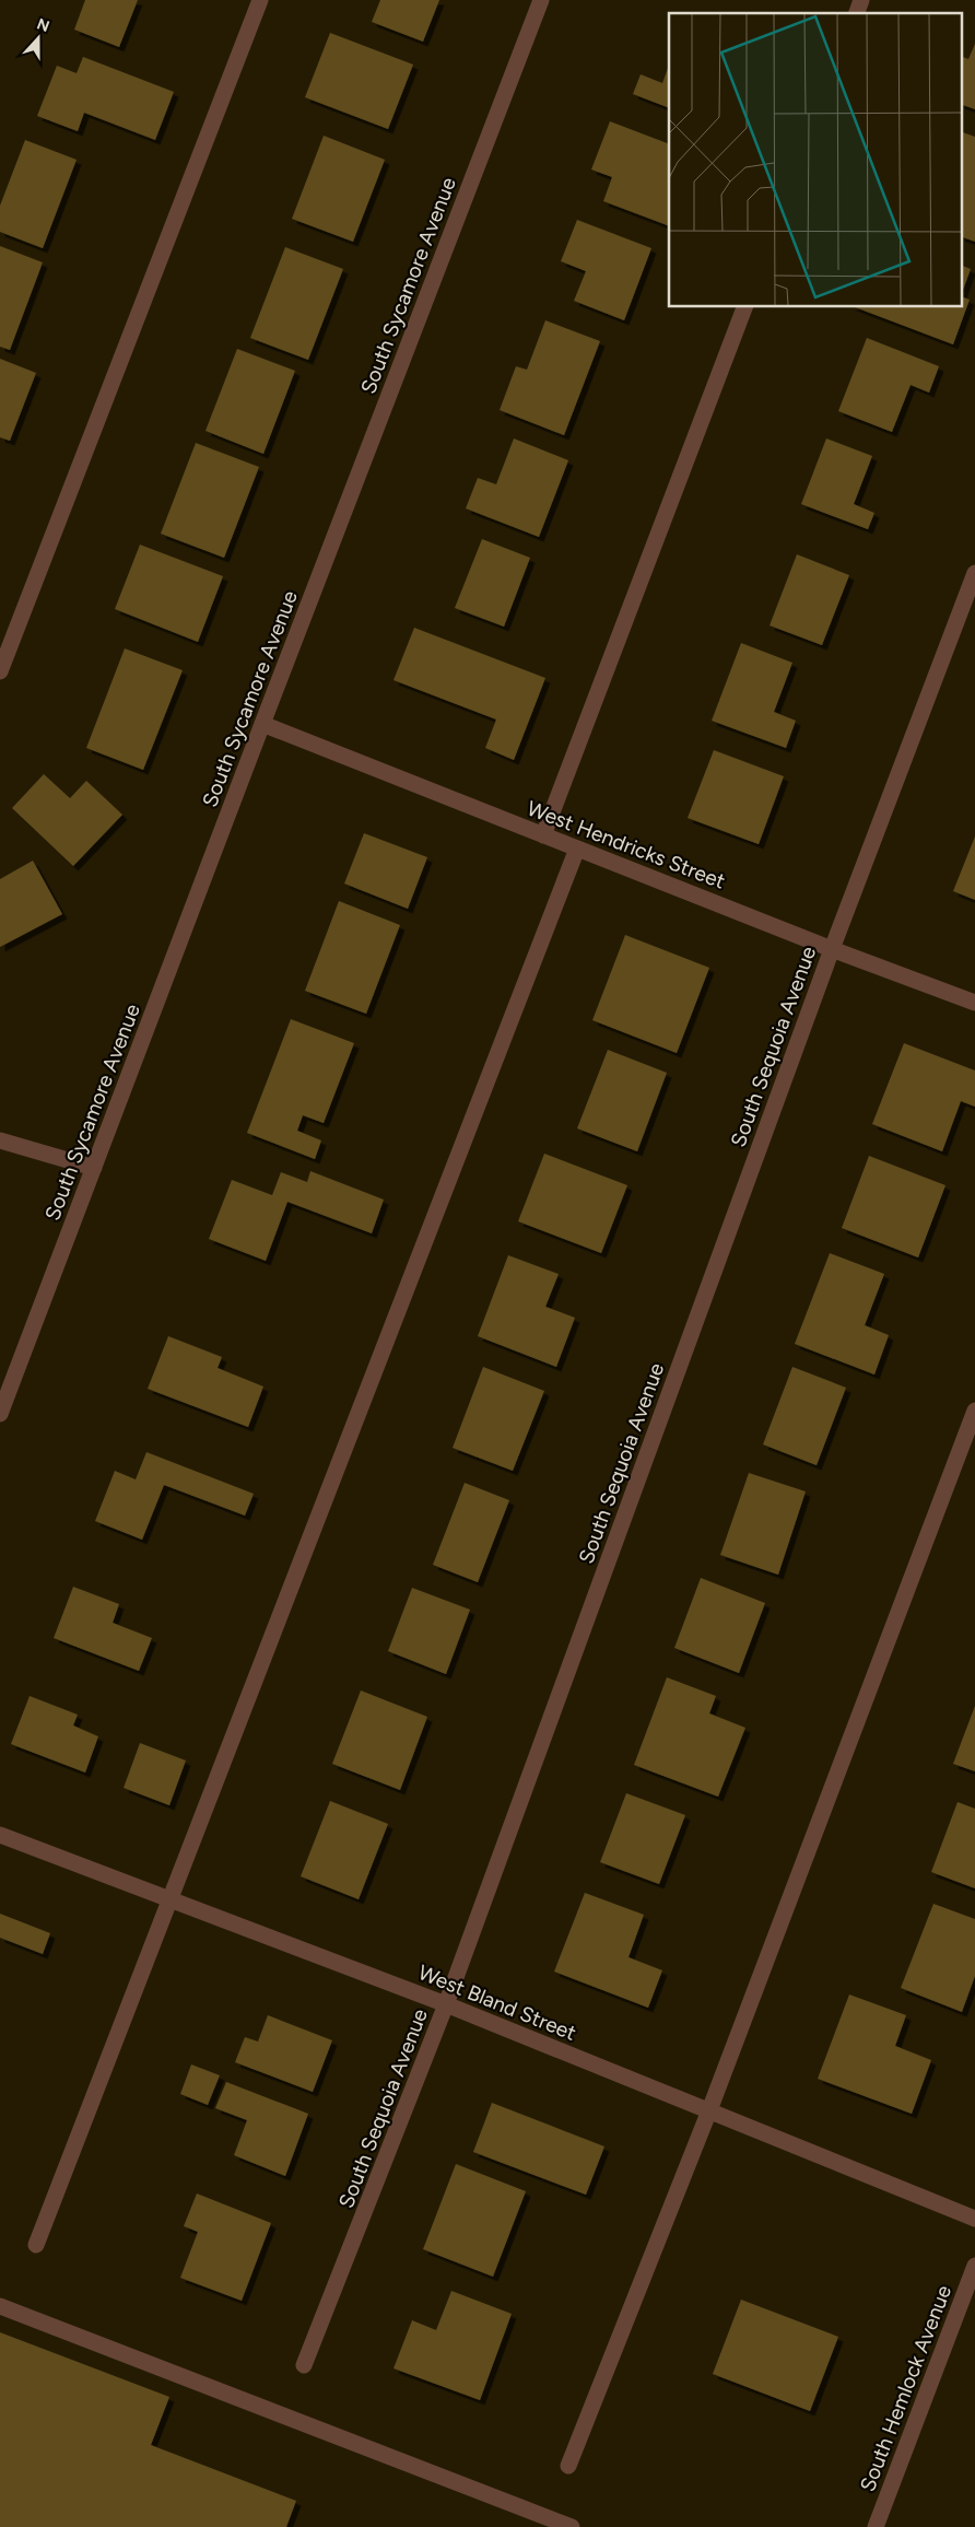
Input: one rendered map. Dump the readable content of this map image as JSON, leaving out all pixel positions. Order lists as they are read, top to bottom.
{
  "streets": {
    "street": [
      "South Sycamore Avenue",
      "West Hendricks Street",
      "South Sequoia Avenue",
      "West Bland Street",
      "South Hemlock Avenue"
    ]
  },
  "crossings": [
    ["South Sycamore Avenue", "West Hendricks Street"],
    ["West Hendricks Street", "South Sequoia Avenue"],
    ["South Sequoia Avenue", "West Bland Street"]
  ],
  "north": "top"
}
